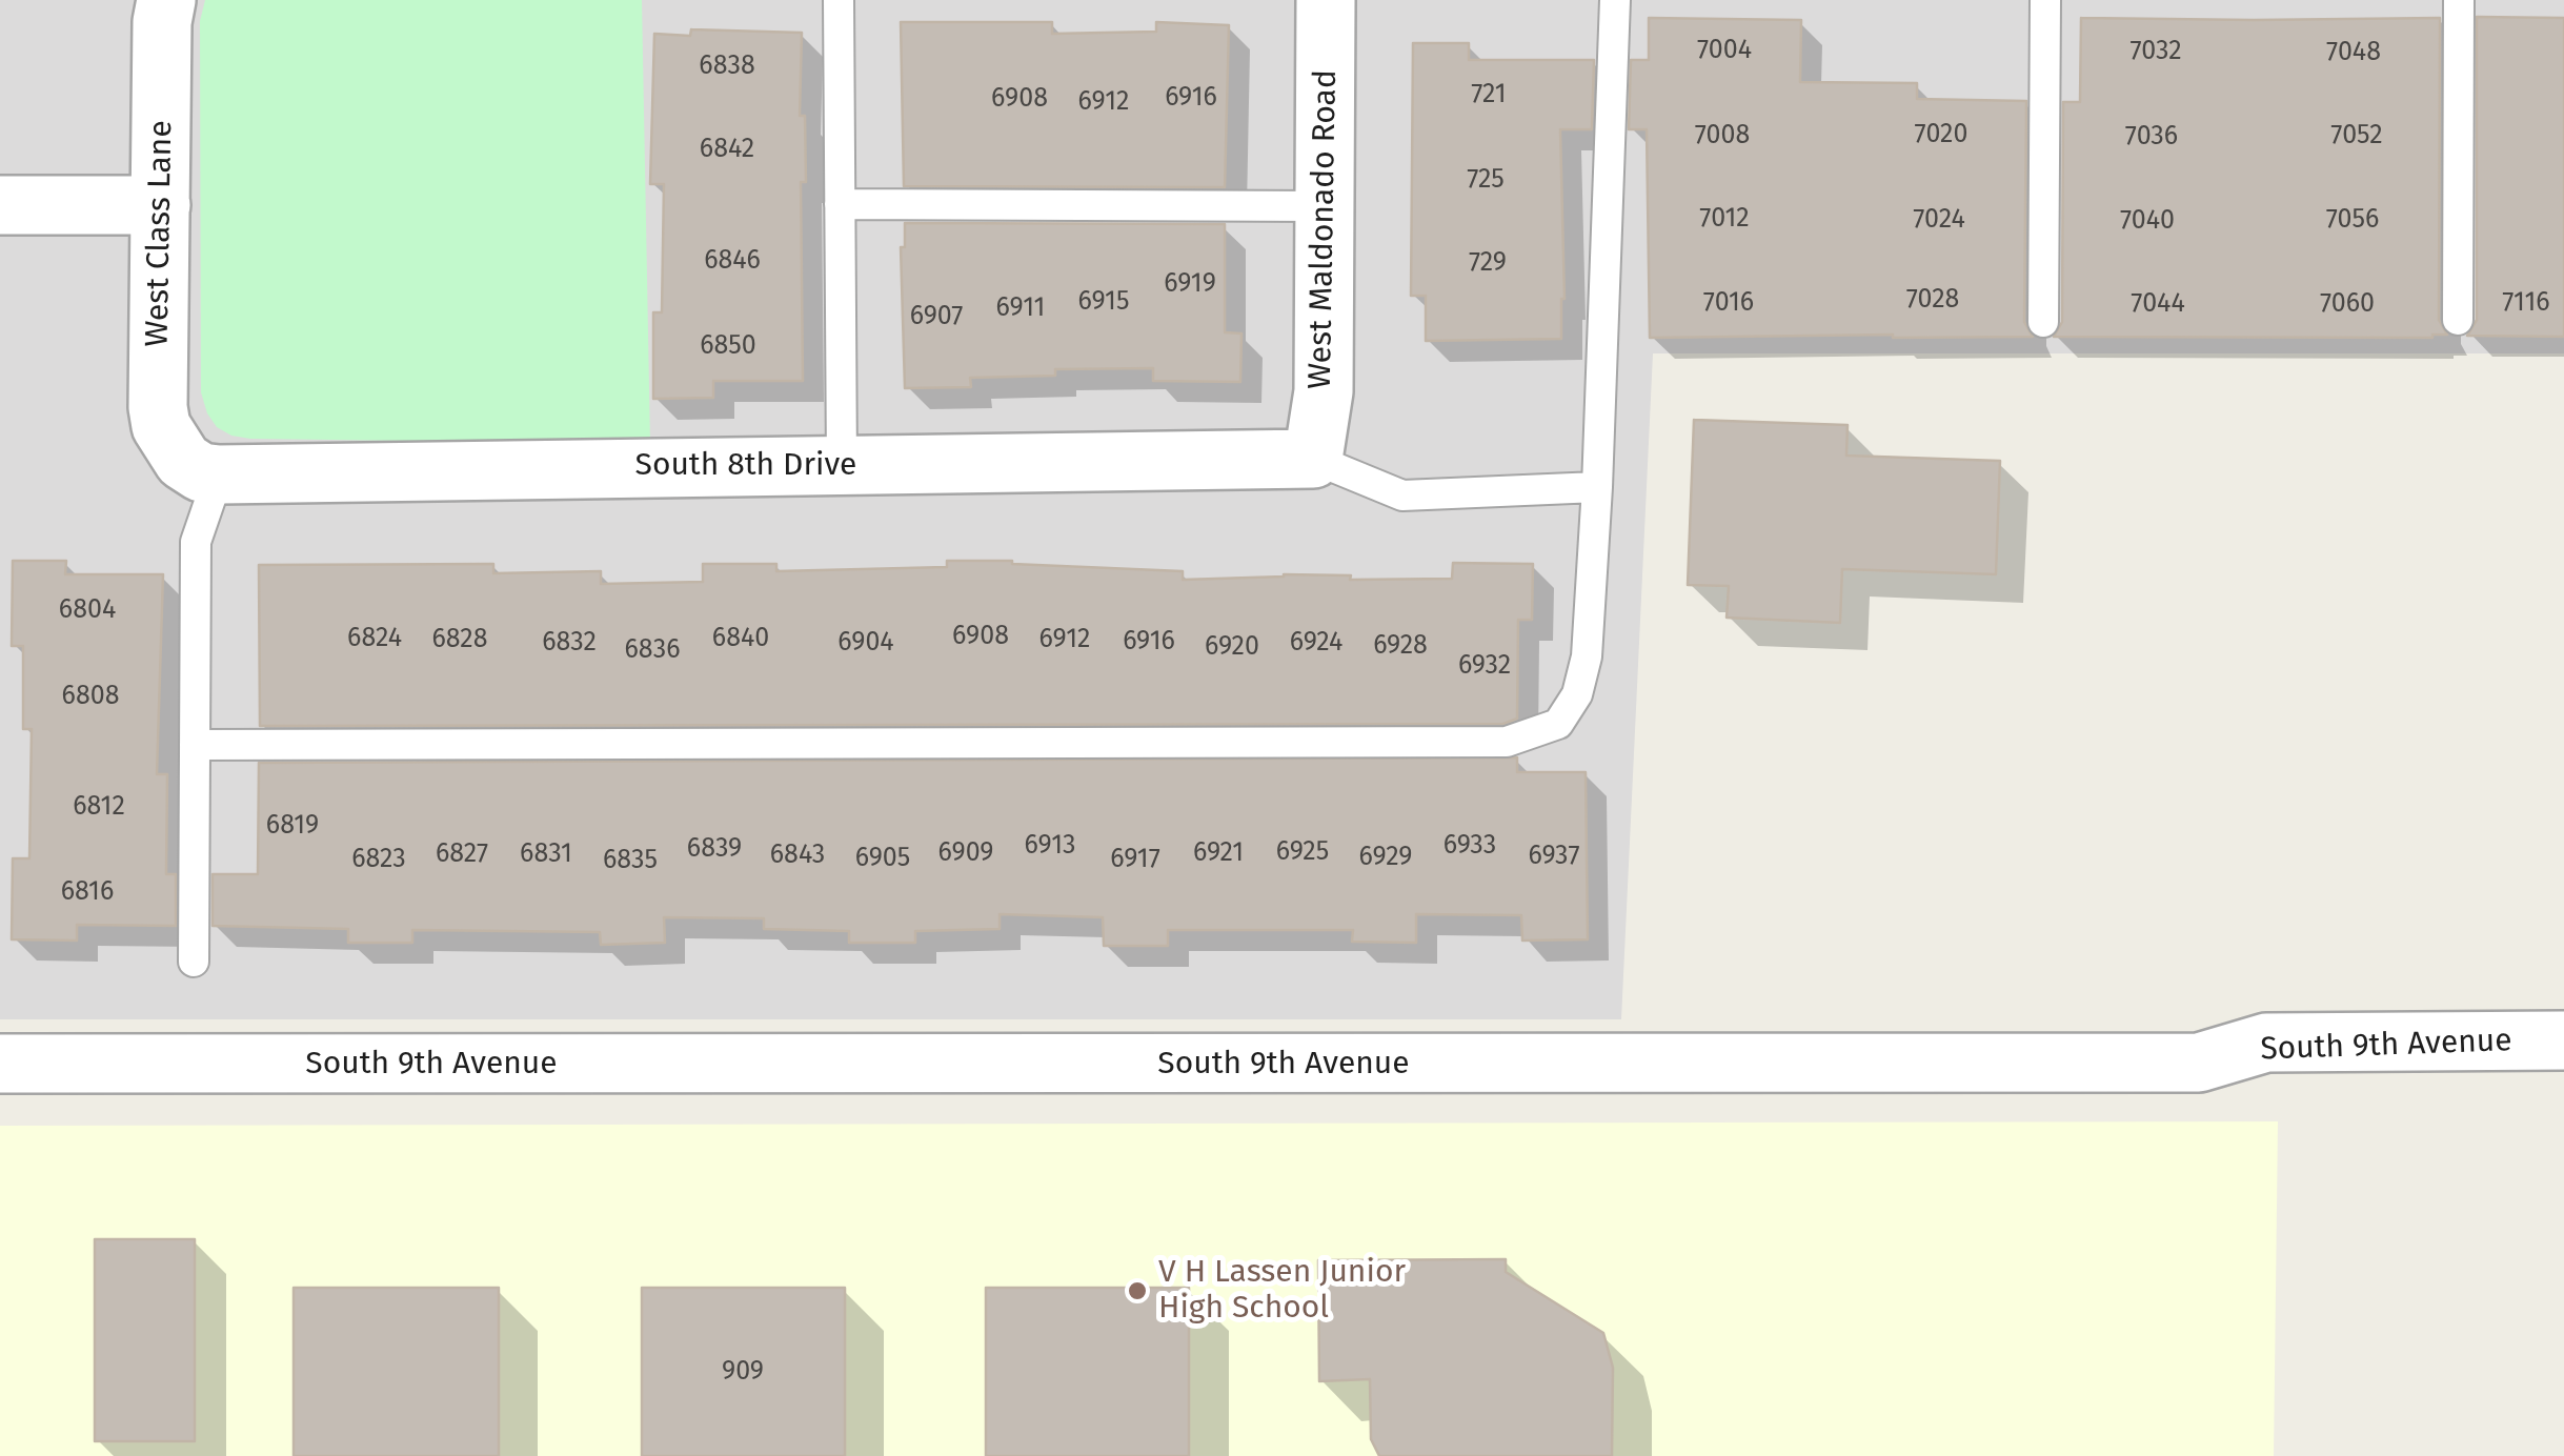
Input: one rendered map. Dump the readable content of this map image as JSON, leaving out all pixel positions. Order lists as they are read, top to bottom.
{
  "streets": {
    "street": [
      "West Maldonado Road",
      "West Class Lane",
      "South 8th Drive",
      "South 9th Avenue"
    ]
  },
  "crossings": [
    ["West Maldonado Road", "South 8th Drive"],
    ["West Class Lane", "South 8th Drive"]
  ],
  "places": ["V H Lassen Junior High School"],
  "house_numbers": [
    "7004",
    "7032",
    "7048",
    "6838",
    "721",
    "6916",
    "6908",
    "6912",
    "7020",
    "7008",
    "7052",
    "7036",
    "6842",
    "725",
    "7012",
    "7024",
    "7056",
    "7040",
    "6846",
    "729",
    "6919",
    "7028",
    "6915",
    "7016",
    "7116",
    "7044",
    "7060",
    "6911",
    "6907",
    "6850",
    "6804",
    "6908",
    "6824",
    "6840",
    "6828",
    "6912",
    "6916",
    "6832",
    "6904",
    "6924",
    "6928",
    "6920",
    "6836",
    "6932",
    "6808",
    "6812",
    "6819",
    "6913",
    "6933",
    "6839",
    "6925",
    "6909",
    "6921",
    "6827",
    "6831",
    "6843",
    "6937",
    "6929",
    "6905",
    "6823",
    "6917",
    "6835",
    "6816",
    "909"
  ]
}
